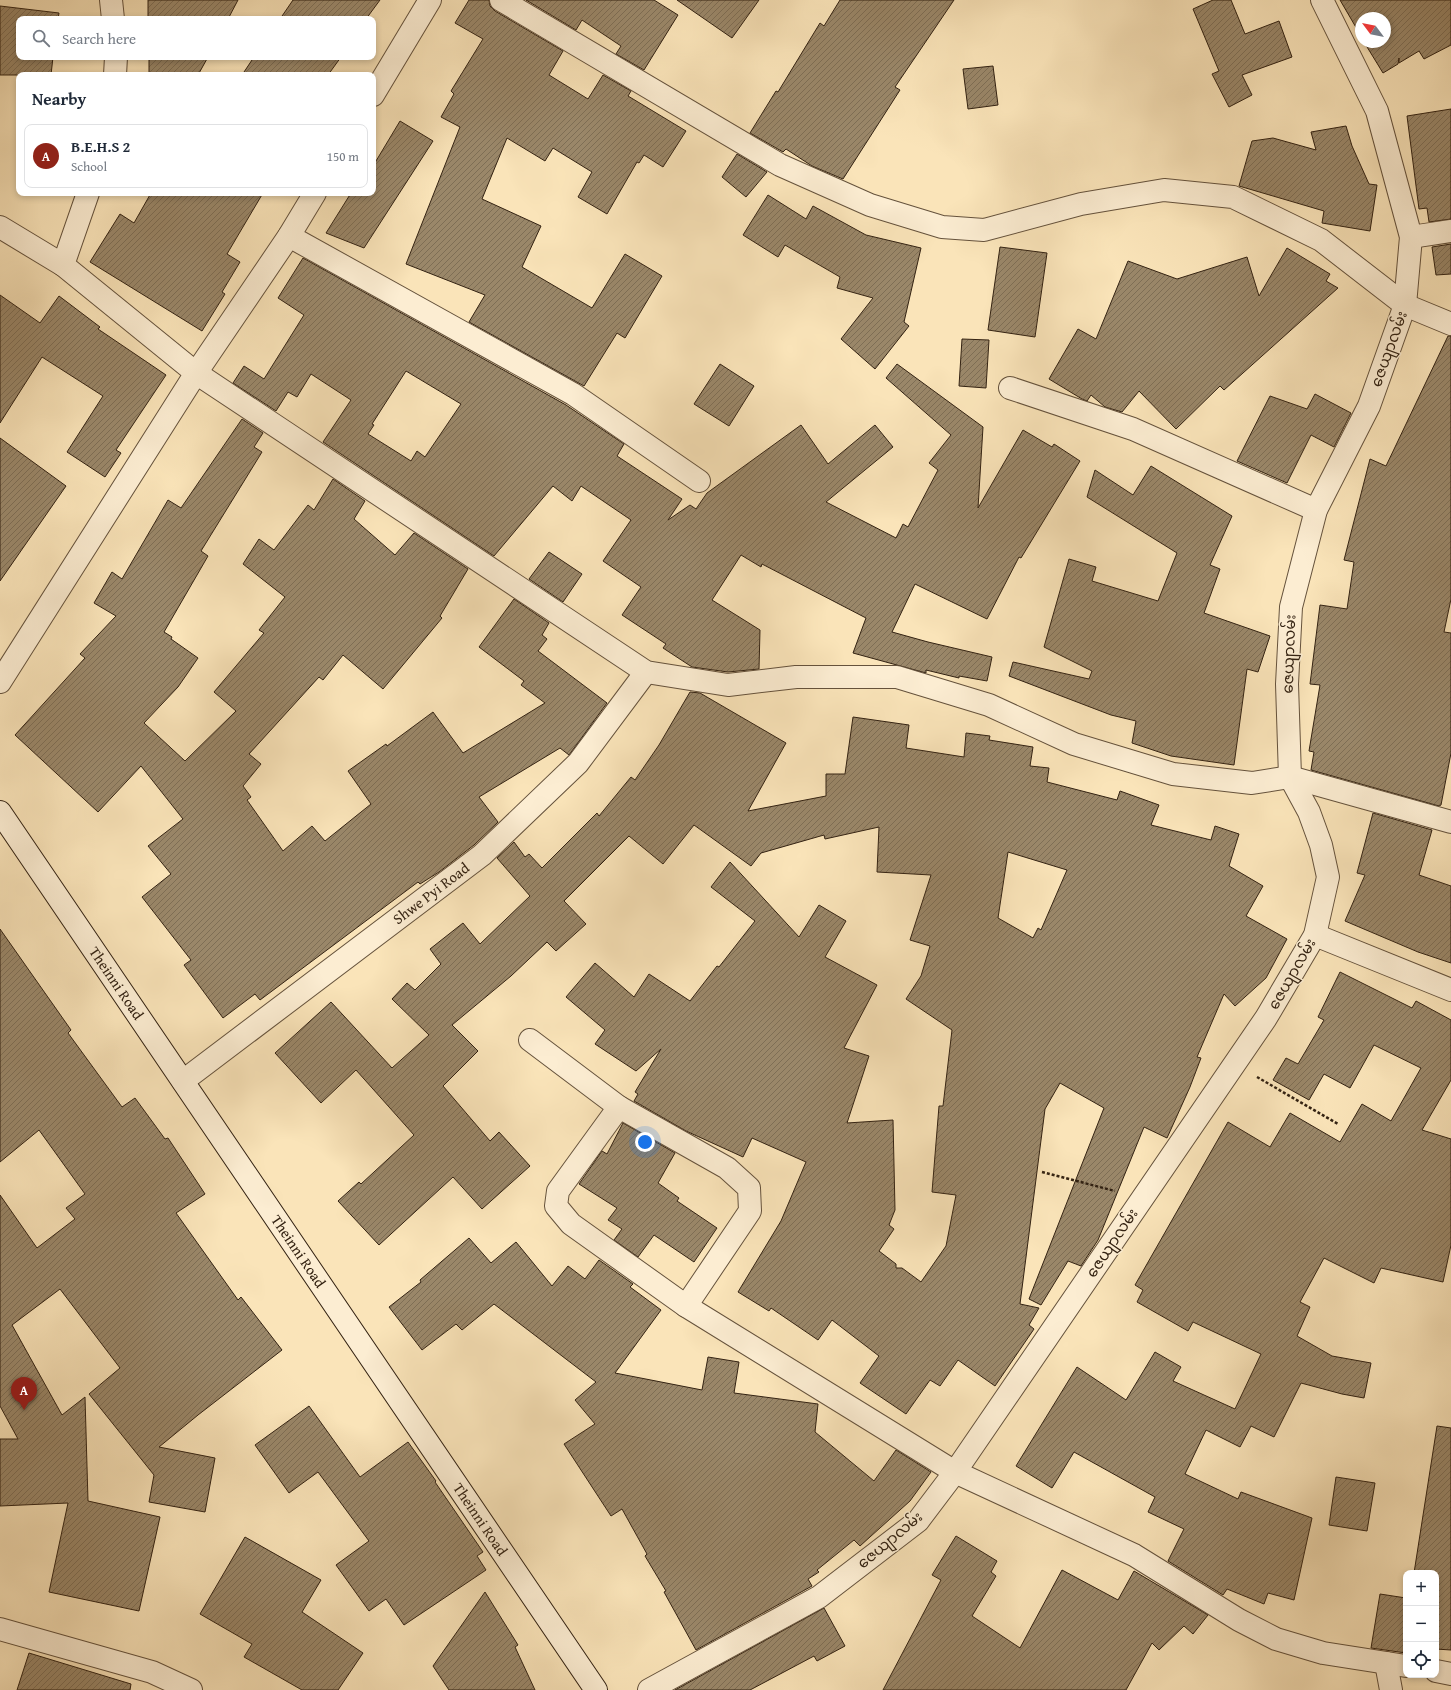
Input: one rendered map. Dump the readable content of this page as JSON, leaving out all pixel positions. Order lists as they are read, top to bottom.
{
  "streets": {
    "street": ["ဇေယျာလမ်း", "Shwe Pyi Road", "Theinni Road"]
  },
  "crossings": [
    ["Shwe Pyi Road", "Theinni Road"]
  ],
  "north": "top left",
  "page": {
    "search": "Search here",
    "heading": "Nearby",
    "list": [
      {
        "mark": "A",
        "name": "B.E.H.S 2",
        "note": "School",
        "value": "150 m"
      }
    ],
    "pins": "A",
    "map_buttons": ["+", "−"]
  }
}
